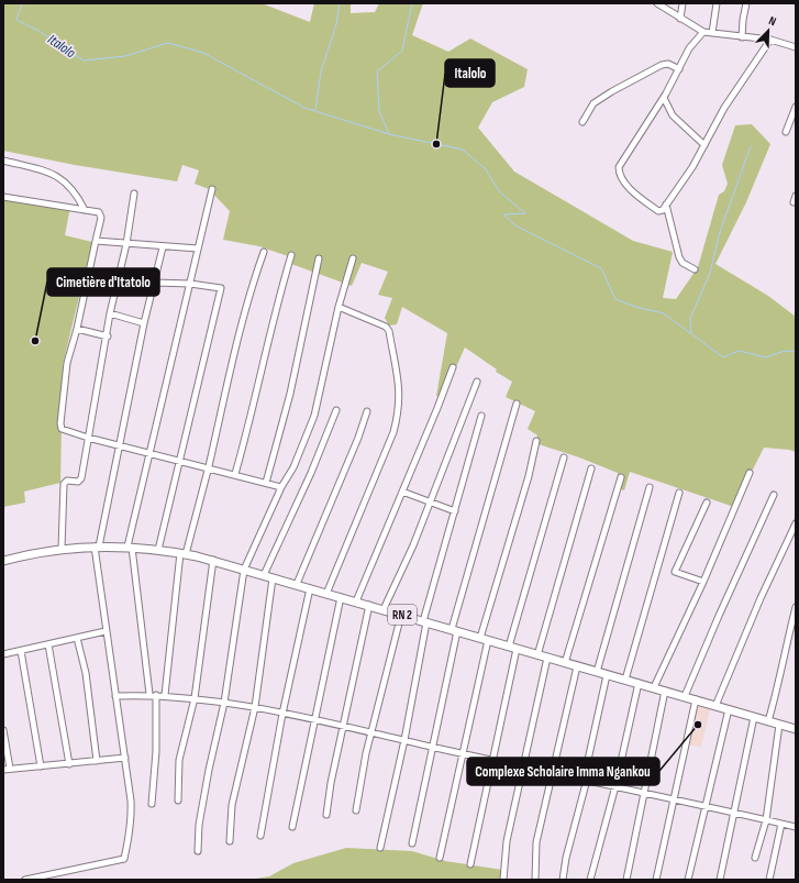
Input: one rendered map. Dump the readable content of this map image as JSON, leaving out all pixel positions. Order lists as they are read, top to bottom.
{
  "streets": {
    "highway": ["RN 2"]
  },
  "water": ["Italolo"],
  "places": ["Italolo", "Cimetière d'Itatolo", "Complexe Scholaire Imma Ngankou"],
  "north": "top right"
}
